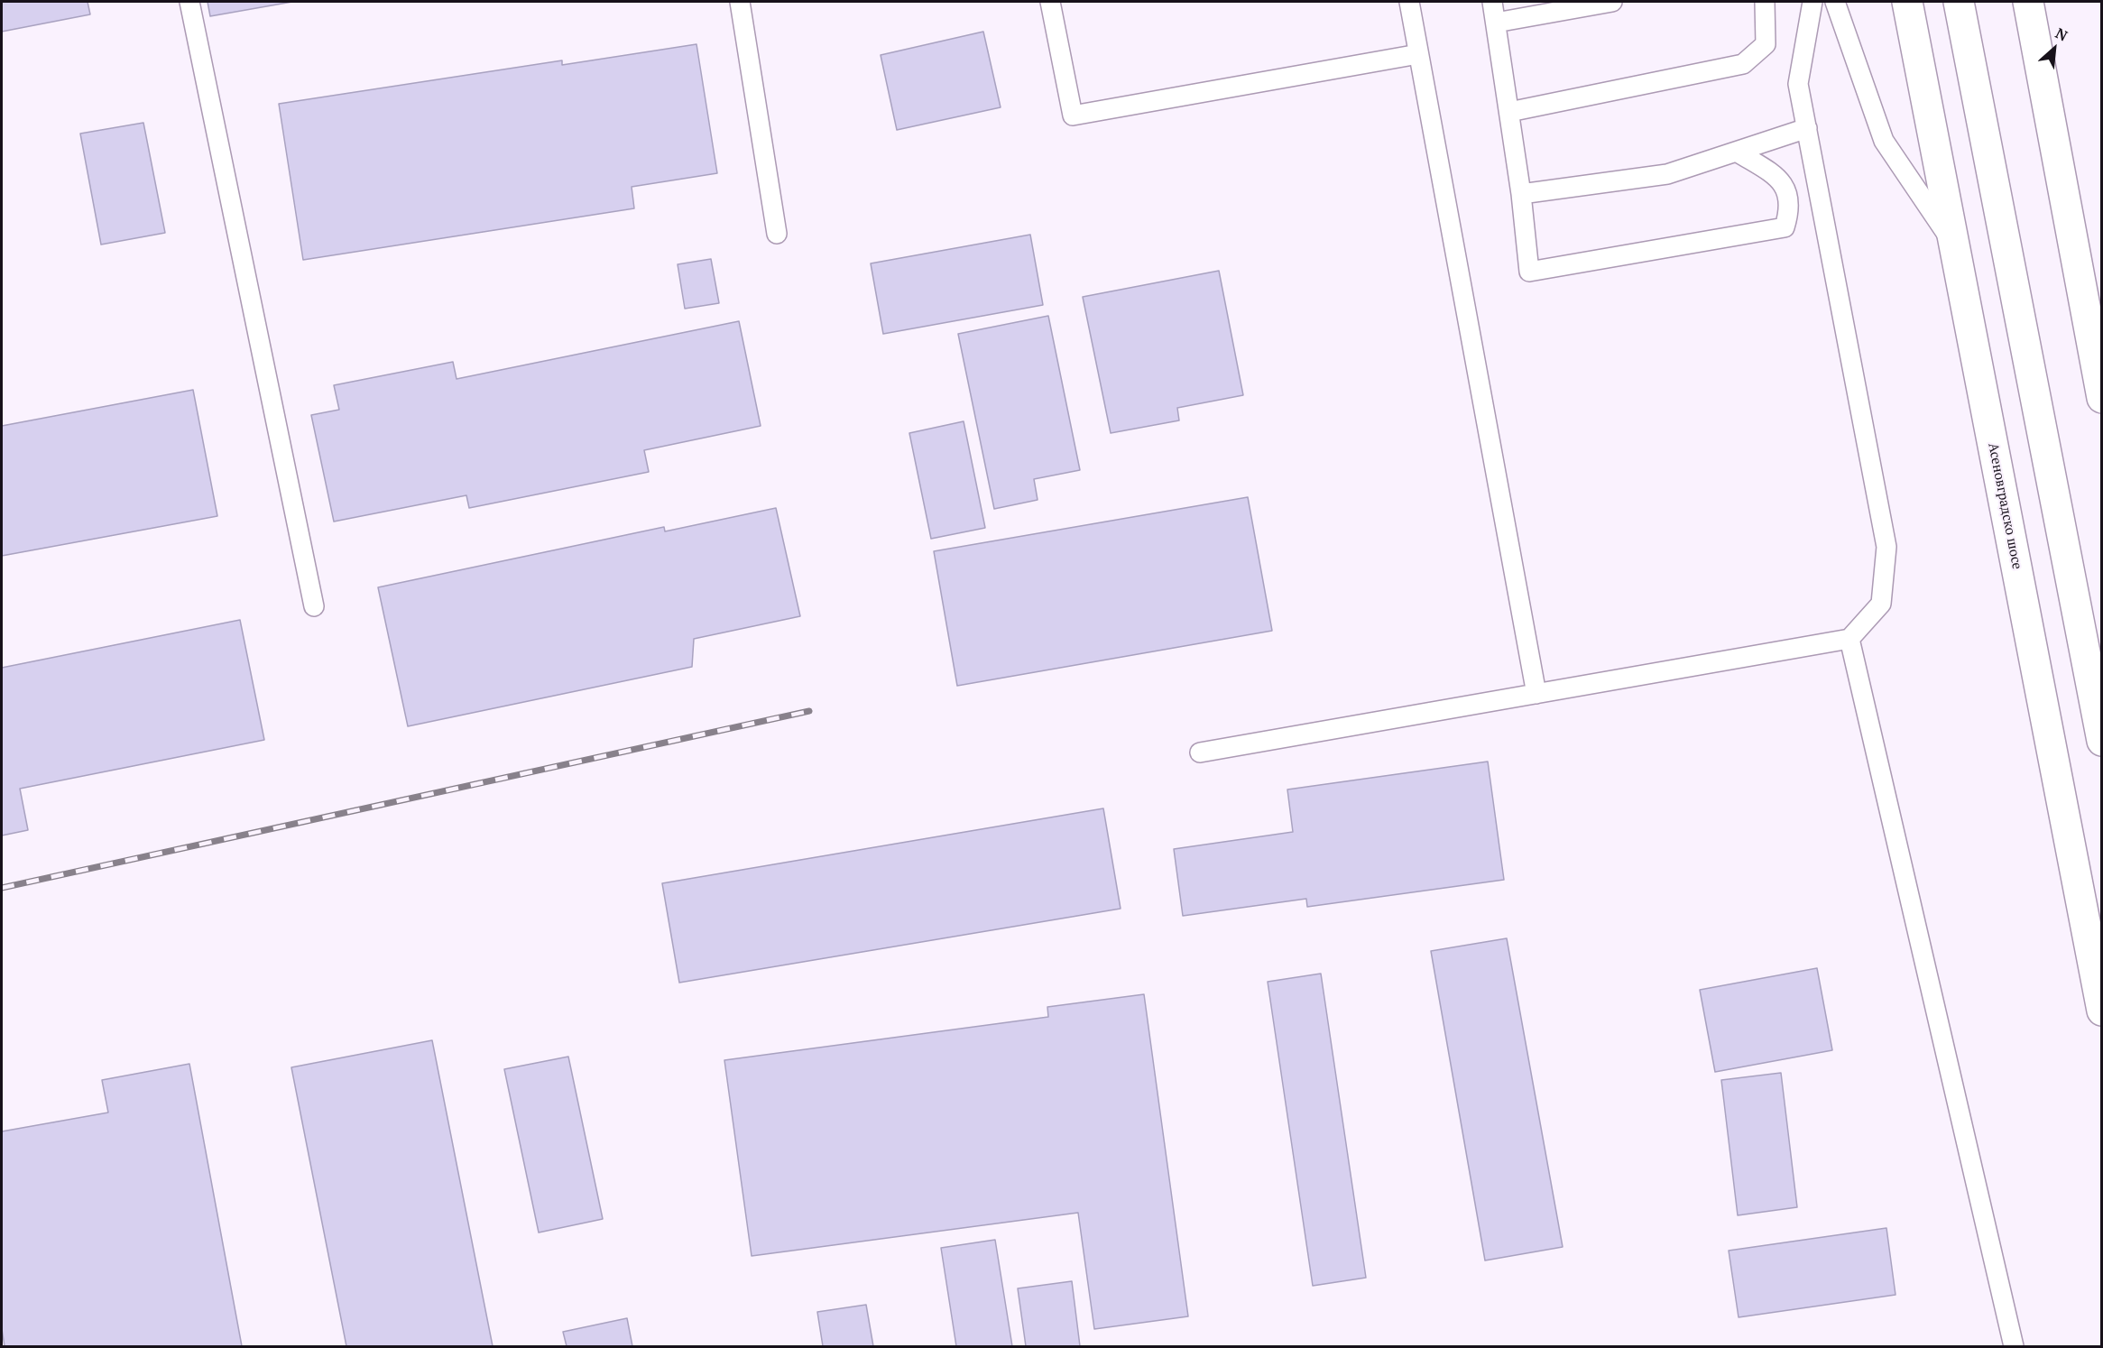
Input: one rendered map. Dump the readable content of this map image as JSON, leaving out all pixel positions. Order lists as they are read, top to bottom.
{
  "streets": {
    "main road": ["Асеновградско шосе"]
  },
  "north": "top right"
}
